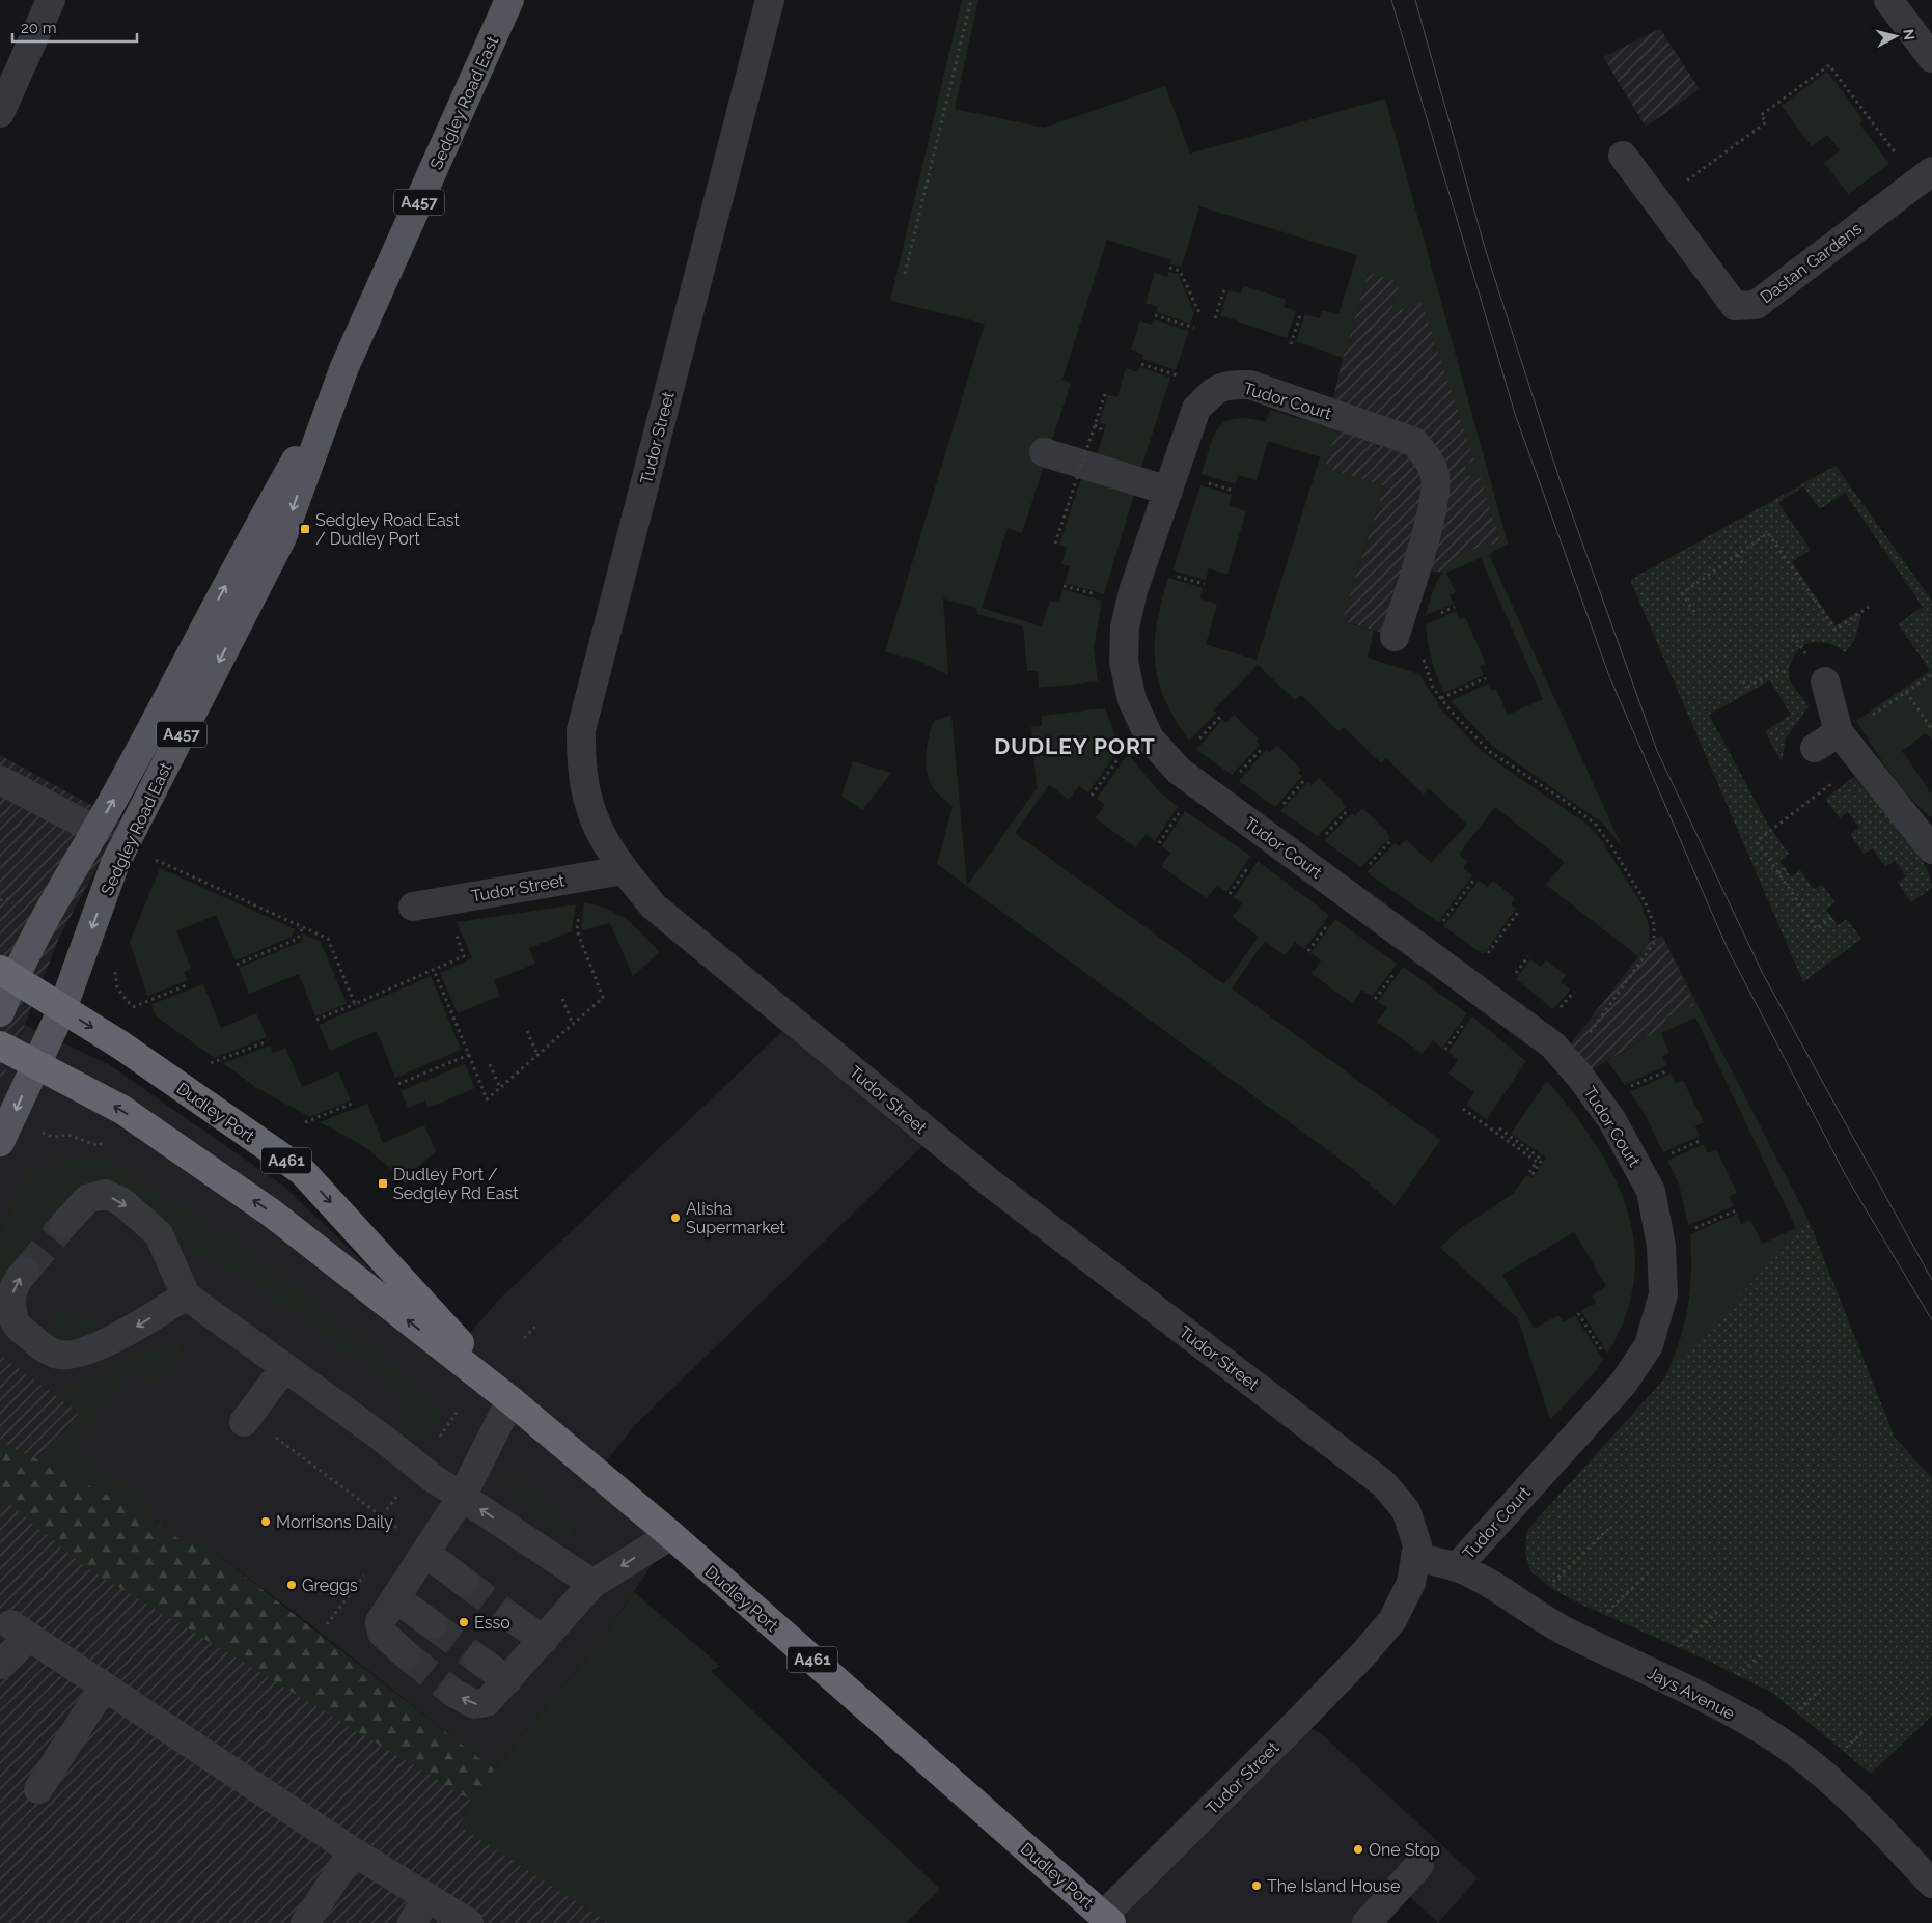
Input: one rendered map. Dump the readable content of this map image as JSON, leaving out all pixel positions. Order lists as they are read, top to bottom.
{
  "streets": {
    "highway": ["Dudley Port", "A461"],
    "main road": ["Sedgley Road East", "A457"],
    "street": [
      "Dastan Gardens",
      "Tudor Court",
      "Tudor Street",
      "Jays Avenue"
    ]
  },
  "crossings": [
    ["Sedgley Road East", "Dudley Port"],
    ["Tudor Court", "Jays Avenue"],
    ["Tudor Street", "Dudley Port"],
    ["Tudor Street", "Jays Avenue"]
  ],
  "districts": ["DUDLEY PORT"],
  "places": {
    "transit": ["Sedgley Road East / Dudley Port", "Dudley Port / Sedgley Rd East"],
    "other": [
      "Alisha Supermarket",
      "Morrisons Daily",
      "Greggs",
      "Esso",
      "One Stop",
      "The Island House"
    ]
  },
  "scale_bar": "20 m",
  "north": "right"
}
